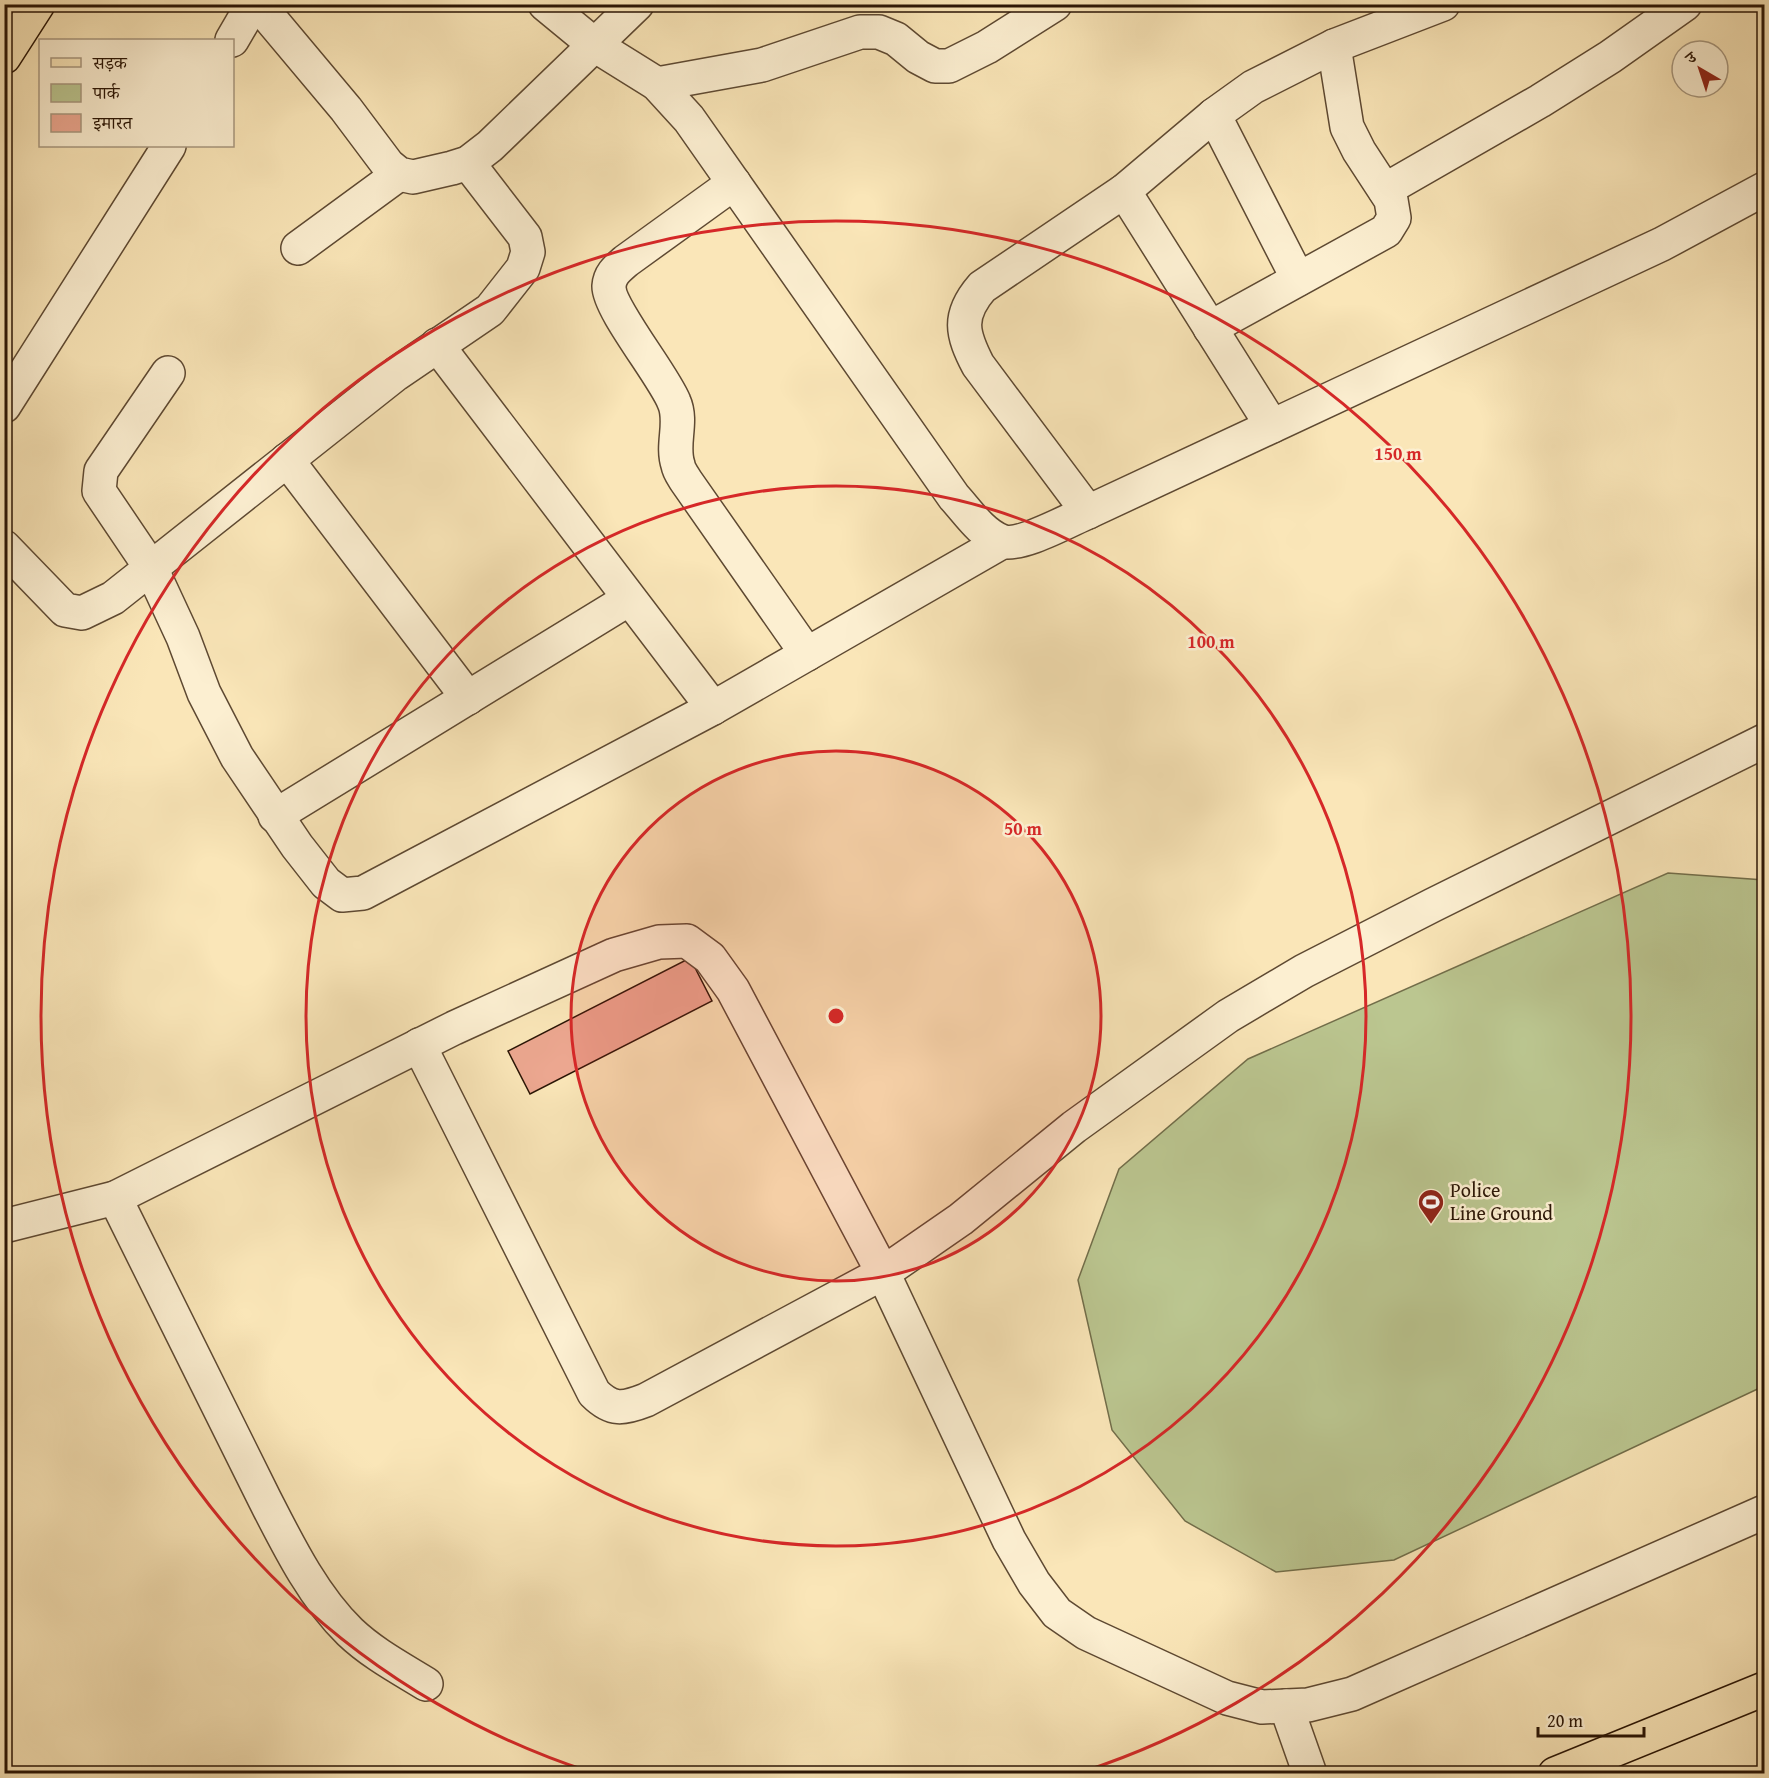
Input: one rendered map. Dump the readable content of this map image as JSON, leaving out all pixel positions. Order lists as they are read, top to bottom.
{
  "places": {
    "sports": ["Police Line Ground"]
  },
  "legend": ["सड़क", "पार्क", "इमारत"],
  "scale_bar": "20 m",
  "north": "top left",
  "rings": ["150 m", "100 m", "50 m"]
}
